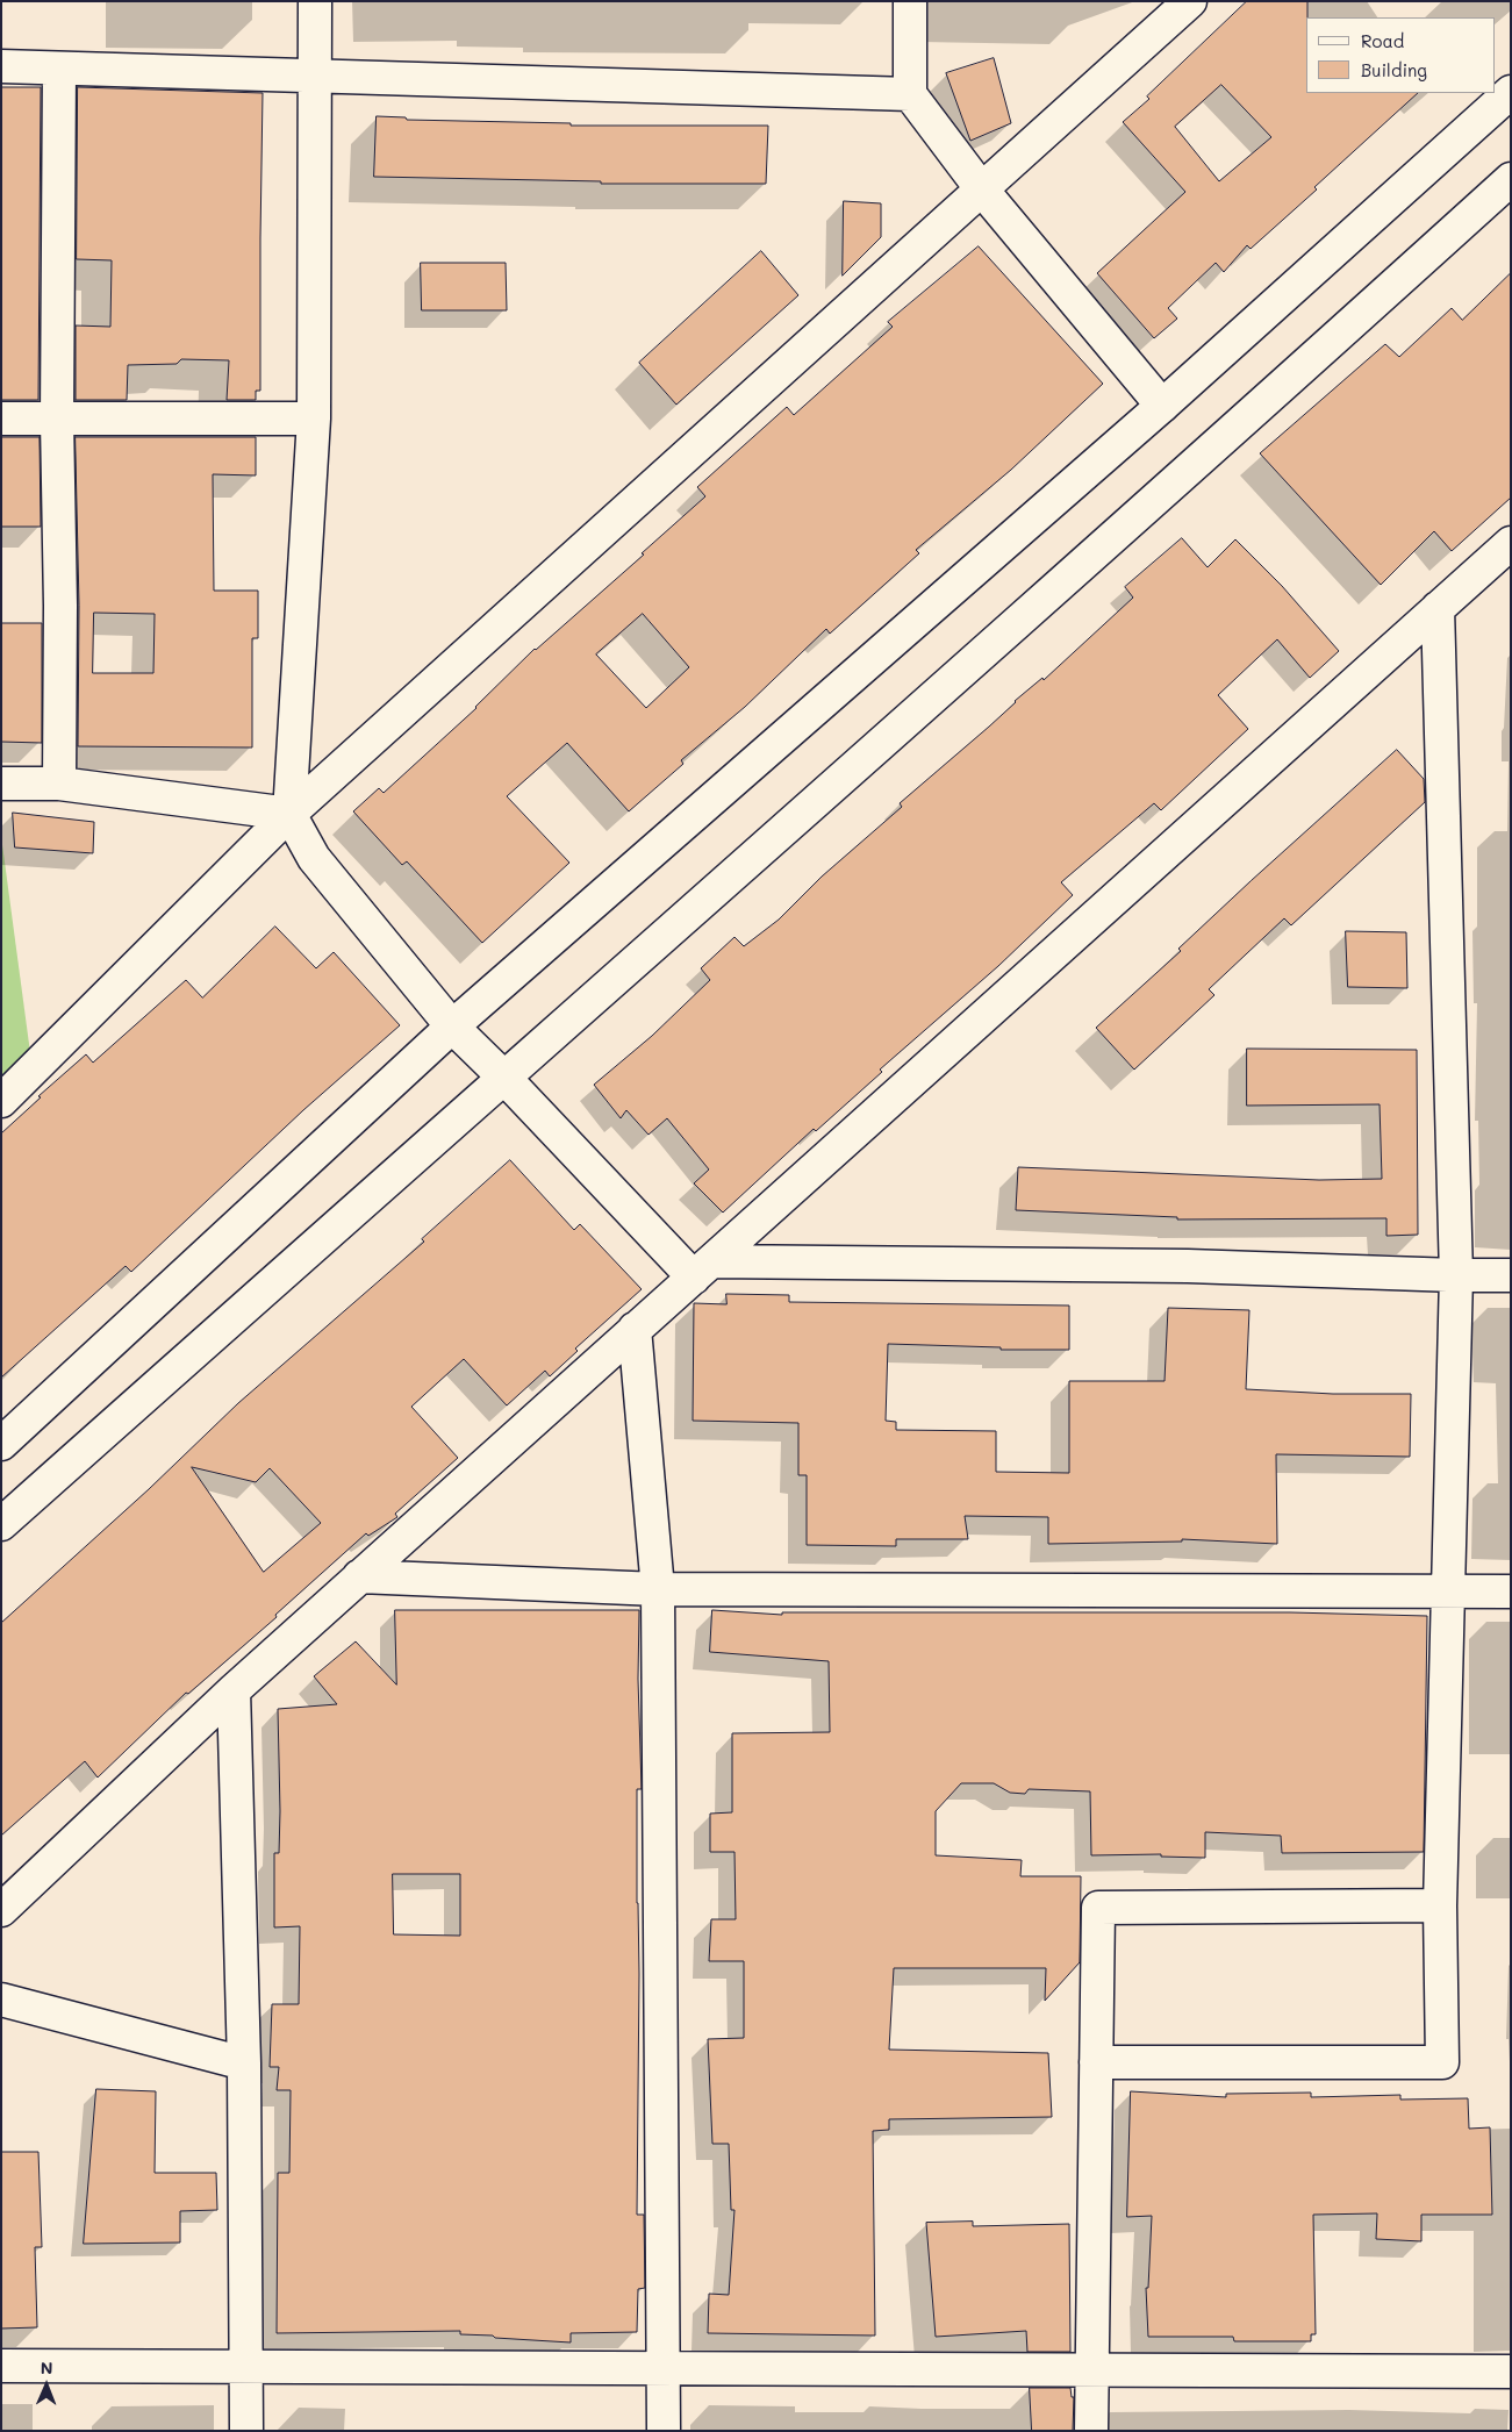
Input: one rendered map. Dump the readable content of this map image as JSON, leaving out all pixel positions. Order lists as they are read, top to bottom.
{
  "legend": ["Road", "Building"],
  "north": "top"
}
